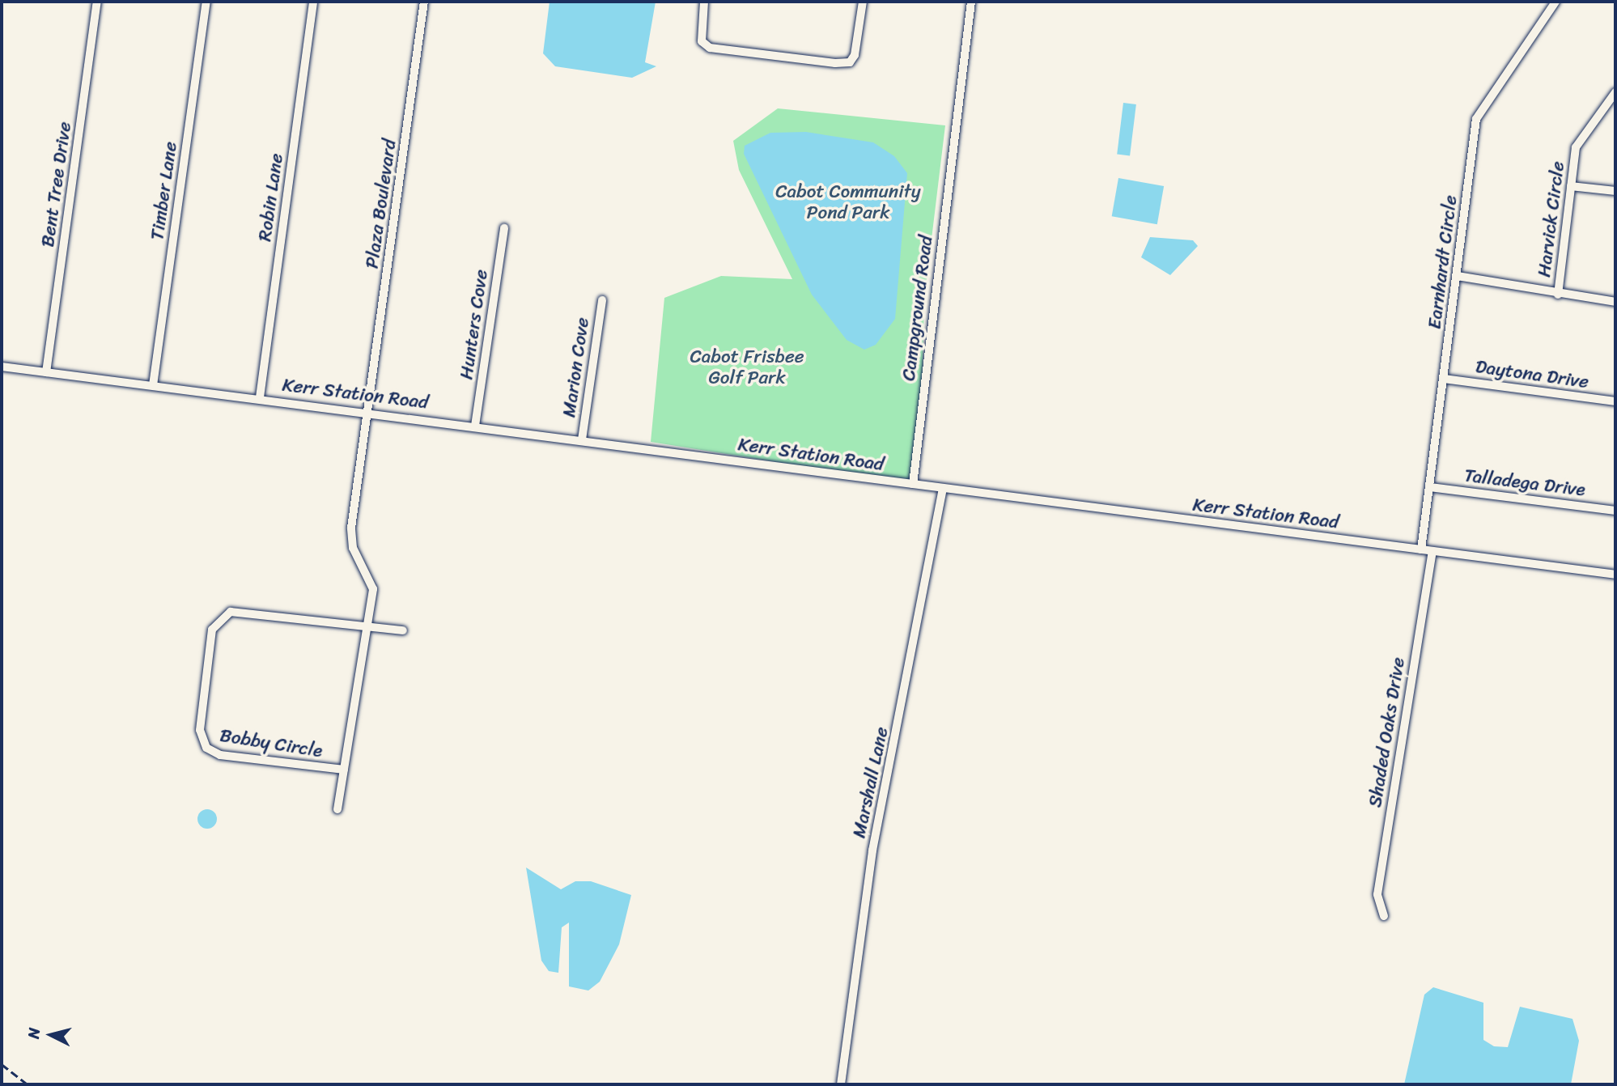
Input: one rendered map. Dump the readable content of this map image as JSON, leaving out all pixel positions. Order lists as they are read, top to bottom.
{
  "streets": {
    "street": [
      "Bent Tree Drive",
      "Timber Lane",
      "Robin Lane",
      "Plaza Boulevard",
      "Harvick Circle",
      "Earnhardt Circle",
      "Campground Road",
      "Hunters Cove",
      "Marion Cove",
      "Daytona Drive",
      "Kerr Station Road",
      "Talladega Drive",
      "Shaded Oaks Drive",
      "Bobby Circle",
      "Marshall Lane"
    ]
  },
  "crossings": [
    ["Bent Tree Drive", "Kerr Station Road"],
    ["Timber Lane", "Kerr Station Road"],
    ["Robin Lane", "Kerr Station Road"],
    ["Plaza Boulevard", "Kerr Station Road"],
    ["Plaza Boulevard", "Bobby Circle"],
    ["Earnhardt Circle", "Daytona Drive"],
    ["Earnhardt Circle", "Kerr Station Road"],
    ["Earnhardt Circle", "Talladega Drive"],
    ["Campground Road", "Kerr Station Road"],
    ["Hunters Cove", "Kerr Station Road"],
    ["Marion Cove", "Kerr Station Road"],
    ["Kerr Station Road", "Shaded Oaks Drive"],
    ["Kerr Station Road", "Marshall Lane"]
  ],
  "parks": ["Cabot Community Pond Park", "Cabot Frisbee Golf Park"],
  "north": "left"
}
